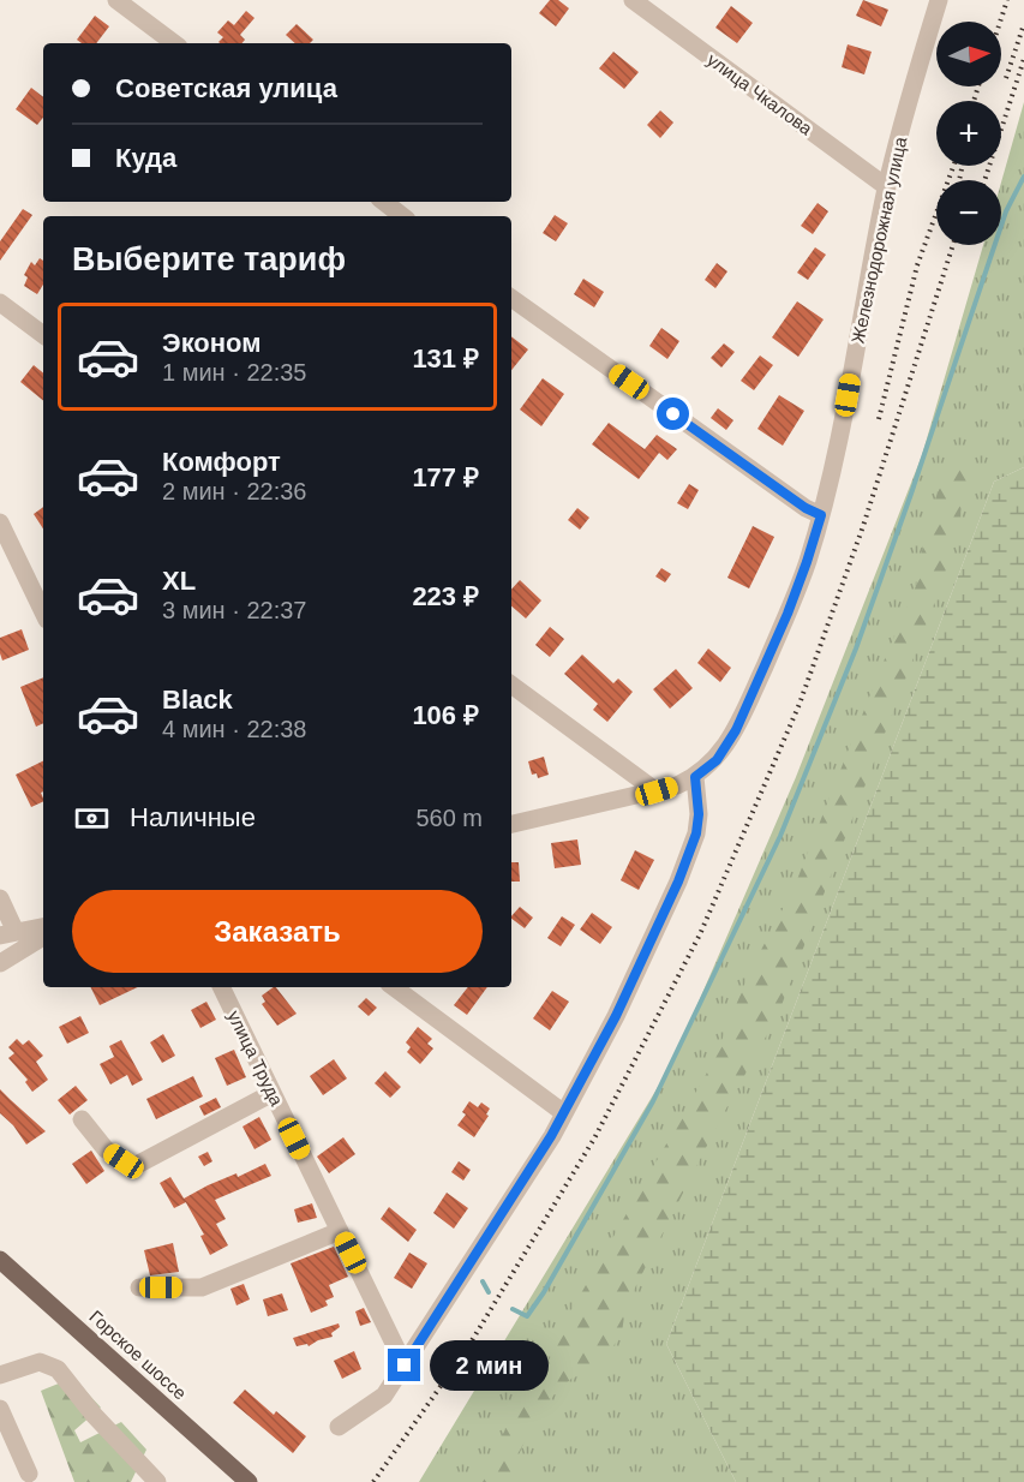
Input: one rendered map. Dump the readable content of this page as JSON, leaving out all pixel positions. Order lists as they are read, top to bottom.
{
  "streets": {
    "main road": ["Горское шоссе"],
    "street": ["улица Чкалова", "Железнодорожная улица", "улица Труда"]
  },
  "crossings": [
    ["улица Чкалова", "Железнодорожная улица"]
  ],
  "north": "right",
  "page": {
    "map_buttons": ["+", "−"],
    "banner": ["Советская улица", "Куда"],
    "heading": "Выберите тариф",
    "list": [
      {
        "name": "Эконом",
        "note": "1 мин · 22:35",
        "value": "131 ₽"
      },
      {
        "name": "Комфорт",
        "note": "2 мин · 22:36",
        "value": "177 ₽"
      },
      {
        "name": "XL",
        "note": "3 мин · 22:37",
        "value": "223 ₽"
      },
      {
        "name": "Black",
        "note": "4 мин · 22:38",
        "value": "106 ₽"
      }
    ],
    "pay": ["Наличные", "560 m"],
    "buttons": "Заказать",
    "bubble": "2 мин"
  }
}
